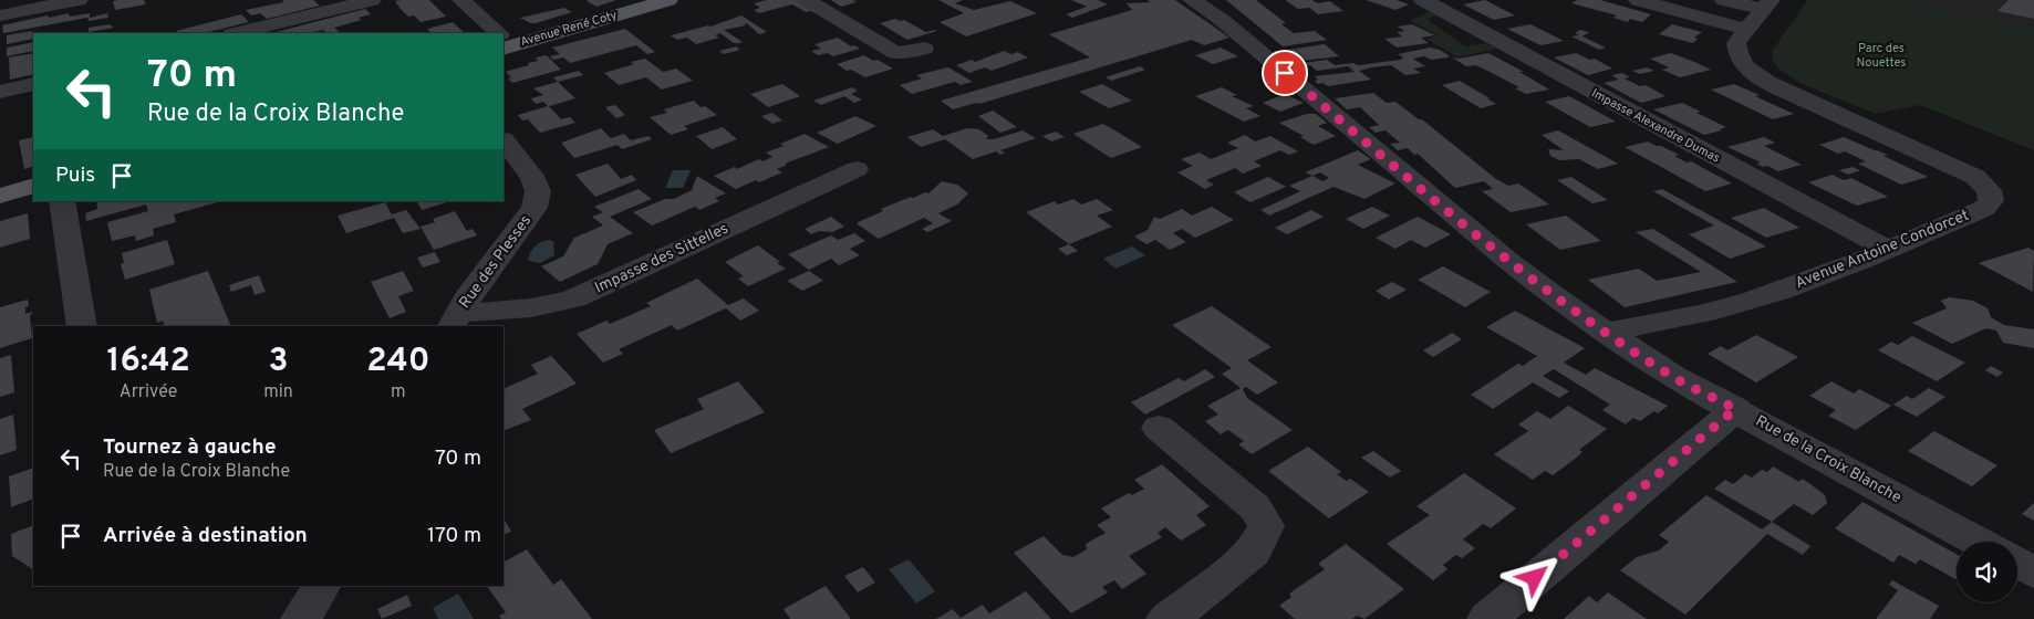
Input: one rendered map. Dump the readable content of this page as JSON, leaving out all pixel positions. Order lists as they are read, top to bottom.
{
  "streets": {
    "main road": ["Avenue René Coty"],
    "street": [
      "Impasse Alexandre Dumas",
      "Avenue Antoine Condorcet",
      "Impasse des Sittelles",
      "Rue des Plesses",
      "Rue de la Croix Blanche"
    ]
  },
  "crossings": [
    ["Impasse Alexandre Dumas", "Avenue Antoine Condorcet"],
    ["Avenue Antoine Condorcet", "Rue de la Croix Blanche"],
    ["Impasse des Sittelles", "Rue des Plesses"]
  ],
  "parks": ["Parc des Nouettes"],
  "page": {
    "turn": ["70 m", "Rue de la Croix Blanche"],
    "then": "Puis",
    "eta": [
      "16:42",
      "Arrivée",
      "3",
      "min",
      "240",
      "m"
    ],
    "list": [
      {
        "name": "Tournez à gauche",
        "note": "Rue de la Croix Blanche",
        "value": "70 m"
      },
      {
        "name": "Arrivée à destination",
        "value": "170 m"
      }
    ]
  }
}
